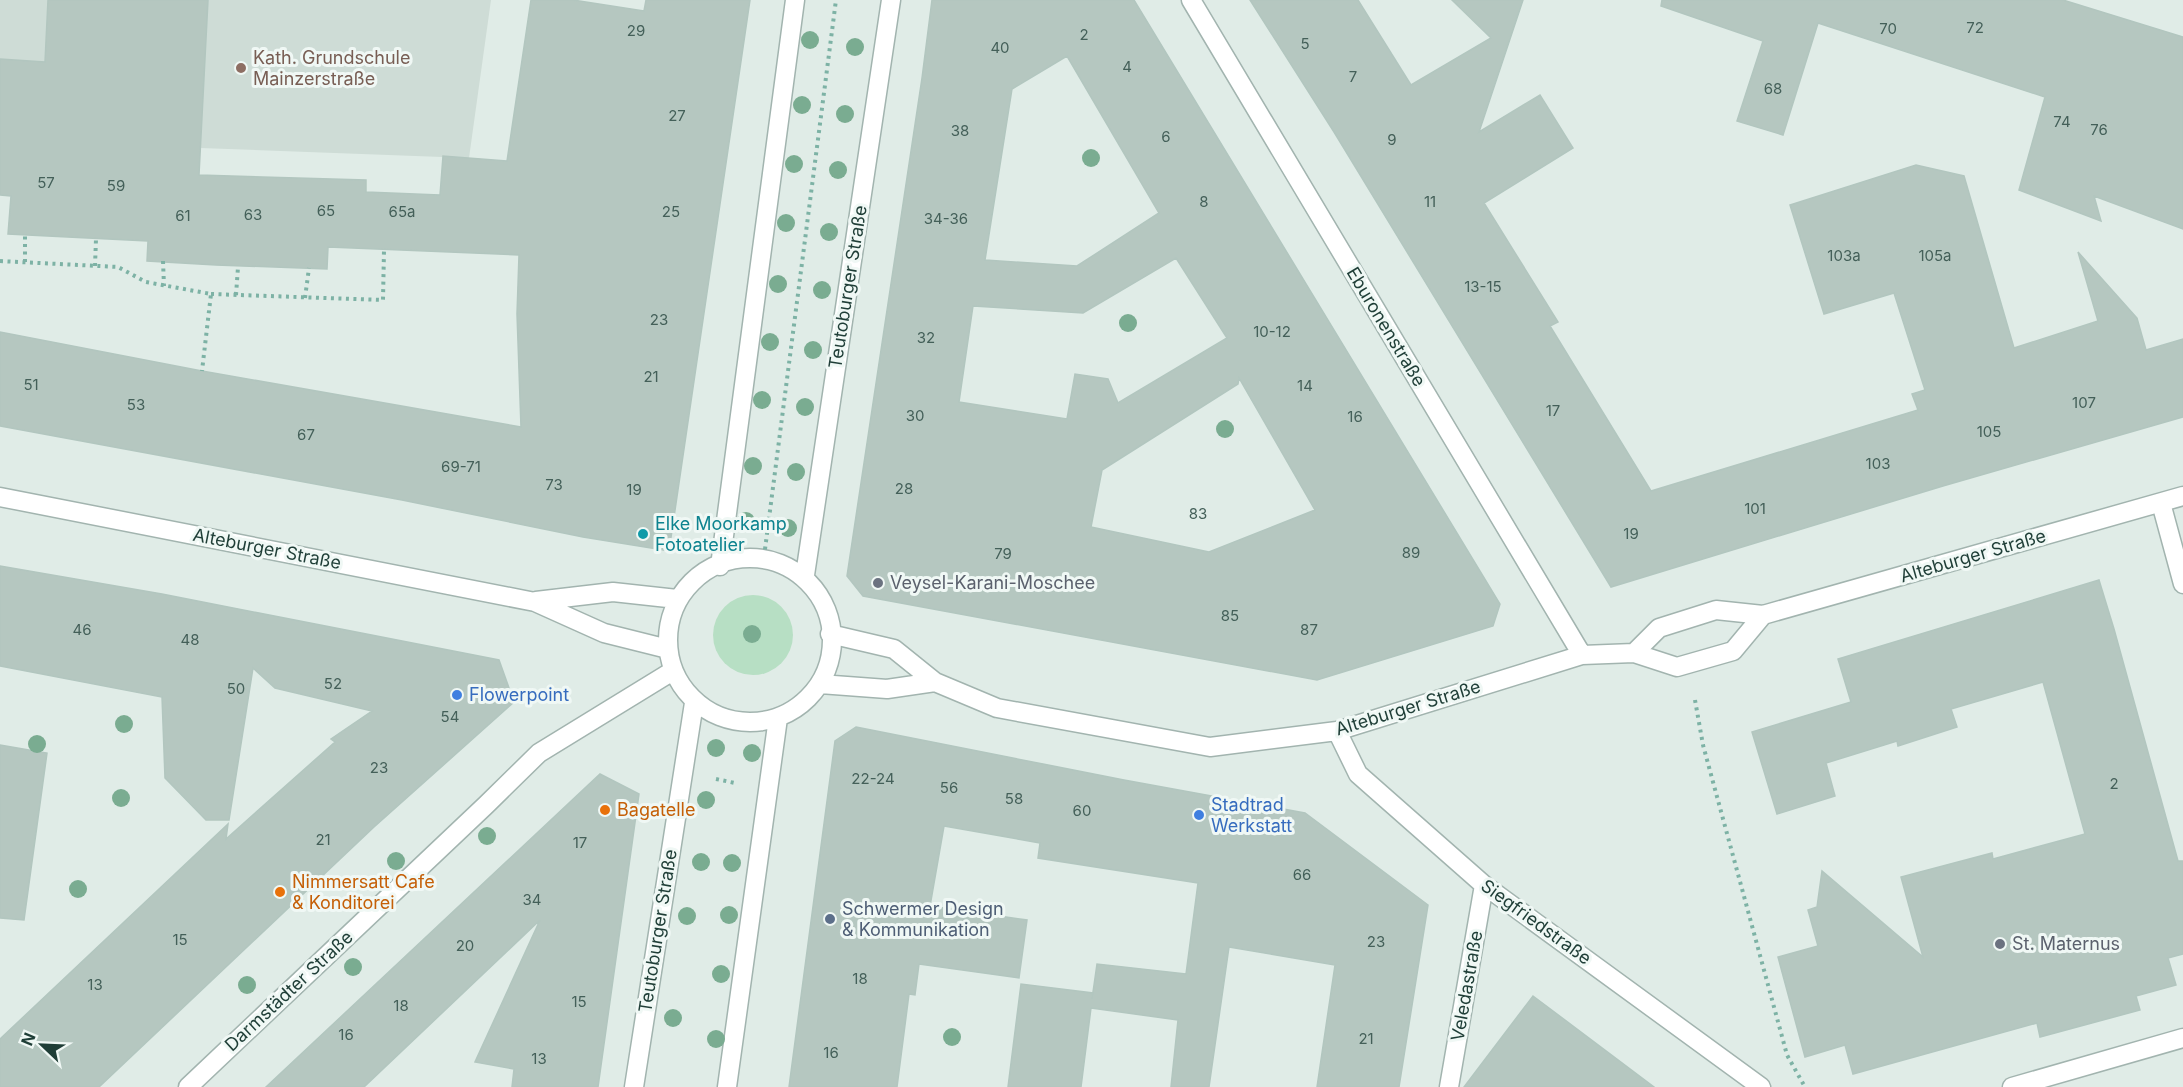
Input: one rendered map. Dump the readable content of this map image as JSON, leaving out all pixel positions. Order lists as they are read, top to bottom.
{
  "streets": {
    "street": [
      "Teutoburger Straße",
      "Eburonenstraße",
      "Alteburger Straße",
      "Siegfriedstraße",
      "Veledastraße",
      "Darmstädter Straße"
    ]
  },
  "crossings": [
    ["Teutoburger Straße", "Alteburger Straße"],
    ["Teutoburger Straße", "Darmstädter Straße"],
    ["Eburonenstraße", "Alteburger Straße"],
    ["Alteburger Straße", "Siegfriedstraße"],
    ["Alteburger Straße", "Darmstädter Straße"],
    ["Siegfriedstraße", "Veledastraße"]
  ],
  "places": [
    "Kath. Grundschule Mainzerstraße",
    "Elke Moorkamp Fotoatelier",
    "Veysel-Karani-Moschee",
    "Flowerpoint",
    "Bagatelle",
    "Stadtrad Werkstatt",
    "Nimmersatt Cafe & Konditorei",
    "Schwermer Design & Kommunikation",
    "St. Maternus"
  ],
  "house_numbers": [
    "72",
    "70",
    "29",
    "2",
    "5",
    "40",
    "4",
    "7",
    "68",
    "27",
    "74",
    "76",
    "38",
    "6",
    "9",
    "57",
    "59",
    "8",
    "11",
    "65",
    "65a",
    "25",
    "63",
    "61",
    "34-36",
    "103a",
    "105a",
    "13-15",
    "23",
    "10-12",
    "32",
    "21",
    "51",
    "14",
    "107",
    "53",
    "17",
    "30",
    "16",
    "105",
    "67",
    "103",
    "69-71",
    "73",
    "28",
    "19",
    "101",
    "83",
    "19",
    "89",
    "79",
    "85",
    "46",
    "87",
    "48",
    "52",
    "50",
    "54",
    "23",
    "22-24",
    "2",
    "56",
    "58",
    "60",
    "21",
    "17",
    "66",
    "34",
    "15",
    "23",
    "20",
    "18",
    "13",
    "15",
    "18",
    "16",
    "21",
    "16",
    "13"
  ],
  "north": "top left"
}
